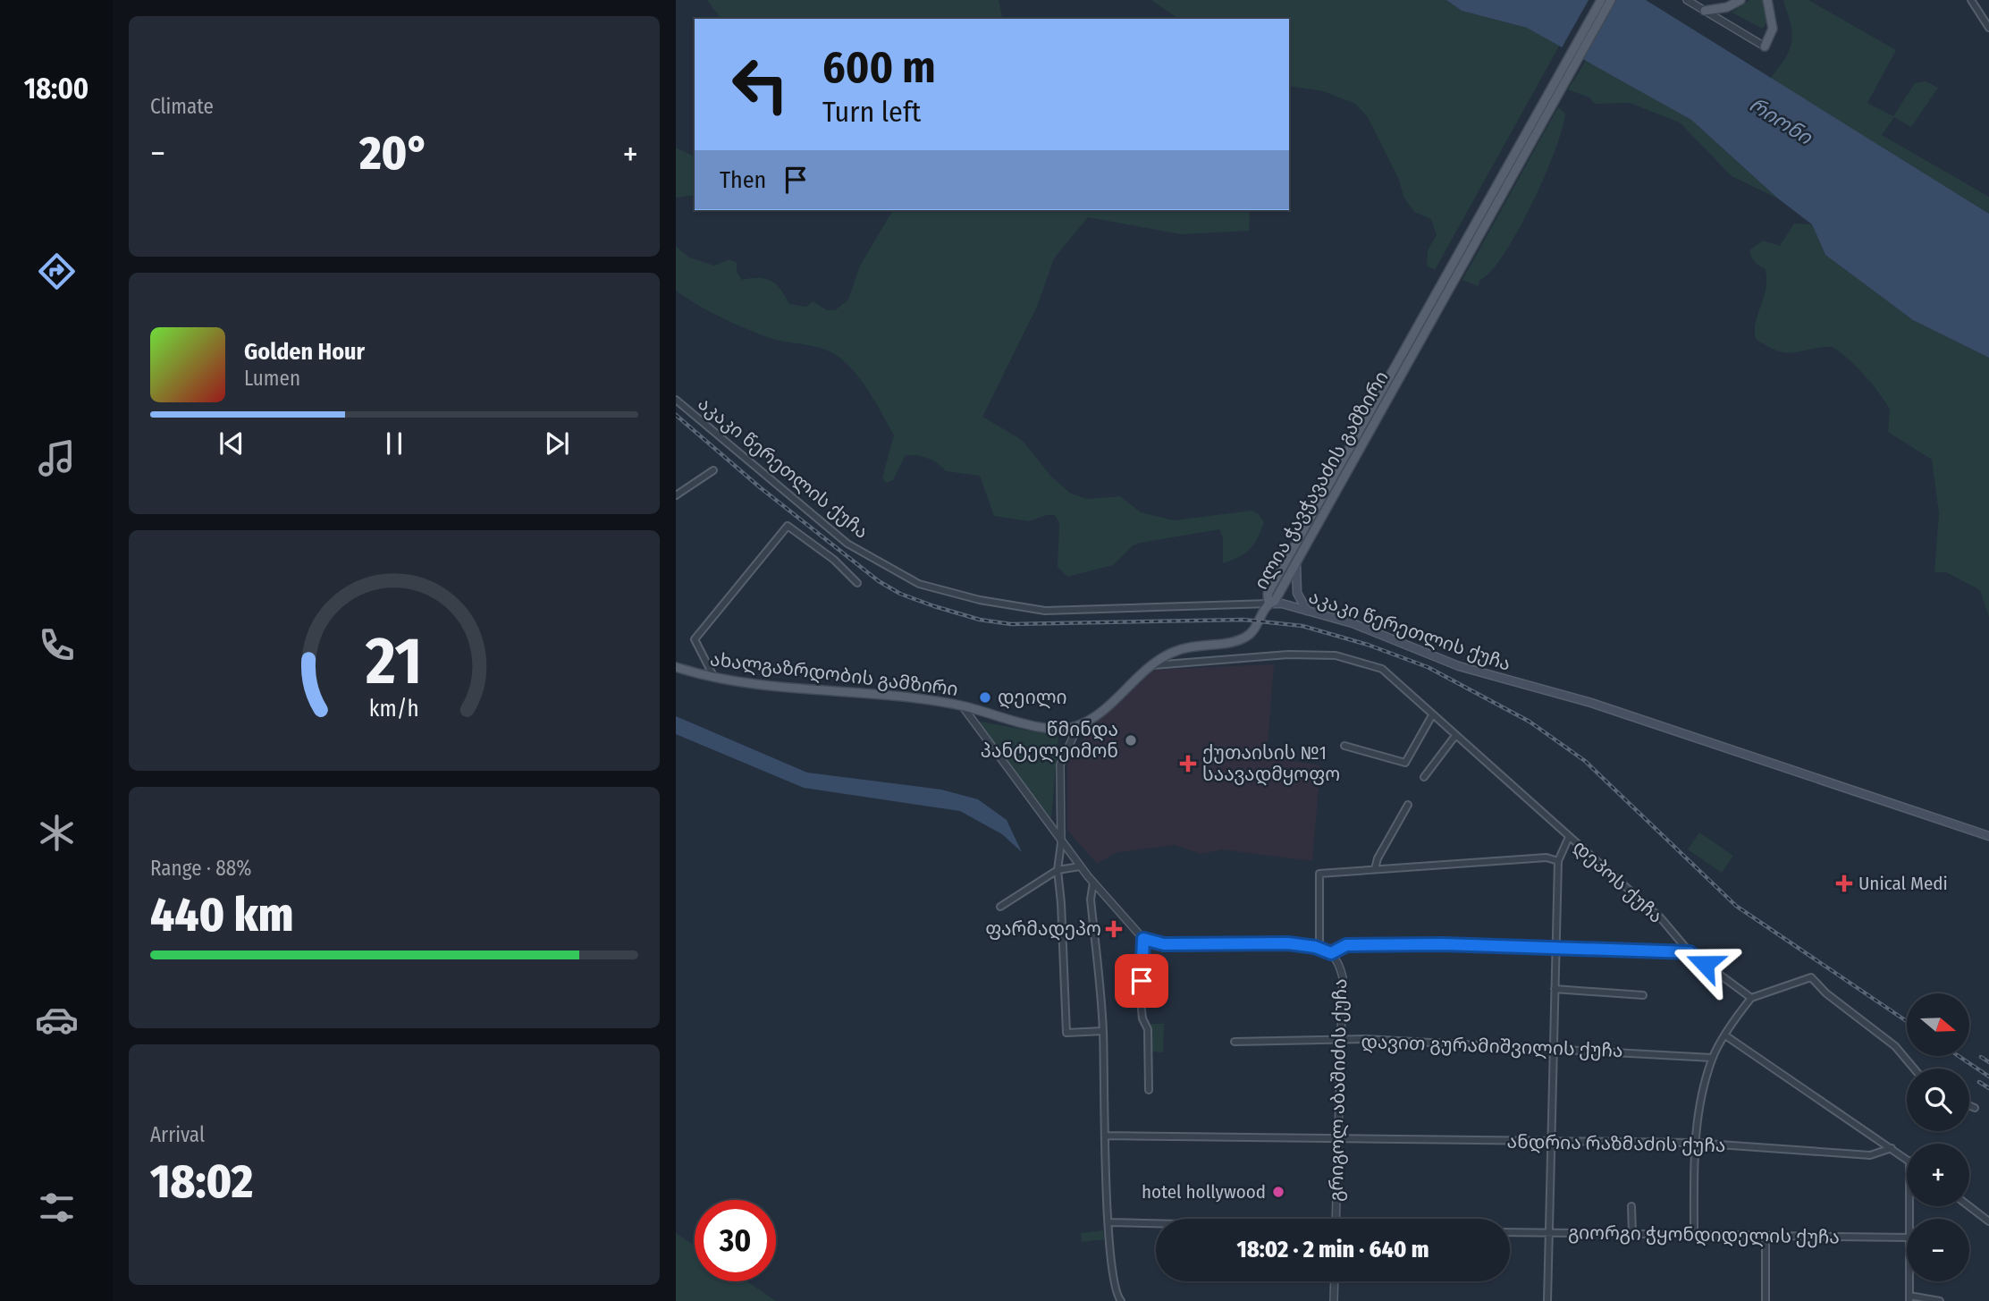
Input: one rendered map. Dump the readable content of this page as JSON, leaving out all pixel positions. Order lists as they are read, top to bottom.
{
  "streets": {
    "main road": ["აკაკი წერეთლის ქუჩა", "ილია ჭავჭავაძის გამზირი", "ახალგაზრდობის გამზირი"],
    "street": [
      "დეპოს ქუჩა",
      "დავით გურამიშვილის ქუჩა",
      "გრიგოლ აბაშიძის ქუჩა",
      "ანდრია რაზმაძის ქუჩა",
      "გიორგი ჭყონდიდელის ქუჩა"
    ]
  },
  "crossings": [
    ["აკაკი წერეთლის ქუჩა", "ილია ჭავჭავაძის გამზირი"],
    ["აკაკი წერეთლის ქუჩა", "ახალგაზრდობის გამზირი"],
    ["ილია ჭავჭავაძის გამზირი", "ახალგაზრდობის გამზირი"],
    ["ახალგაზრდობის გამზირი", "დეპოს ქუჩა"],
    ["დავით გურამიშვილის ქუჩა", "გრიგოლ აბაშიძის ქუჩა"],
    ["გრიგოლ აბაშიძის ქუჩა", "ანდრია რაზმაძის ქუჩა"]
  ],
  "water": ["რიონი"],
  "places": {
    "other": ["დეილი", "წმინდა პანტელეიმონ", "hotel hollywood"],
    "health": ["ქუთაისის №1 საავადმყოფო", "Unical Medi", "ფარმადეპო"]
  },
  "north": "right",
  "page": {
    "tabs": "18:00",
    "tile": [
      "Climate",
      ["Range · 88%", "440 km"],
      ["Arrival", "18:02"]
    ],
    "turn": ["600 m", "Turn left"],
    "heat": ["−", "20°", "+"],
    "then": "Then",
    "song": ["Golden Hour", "Lumen"],
    "map_buttons": ["+", "−"],
    "limit": "30",
    "trip": "18:02 · 2 min · 640 m",
    "gauge": ["21", "km/h"]
  }
}
